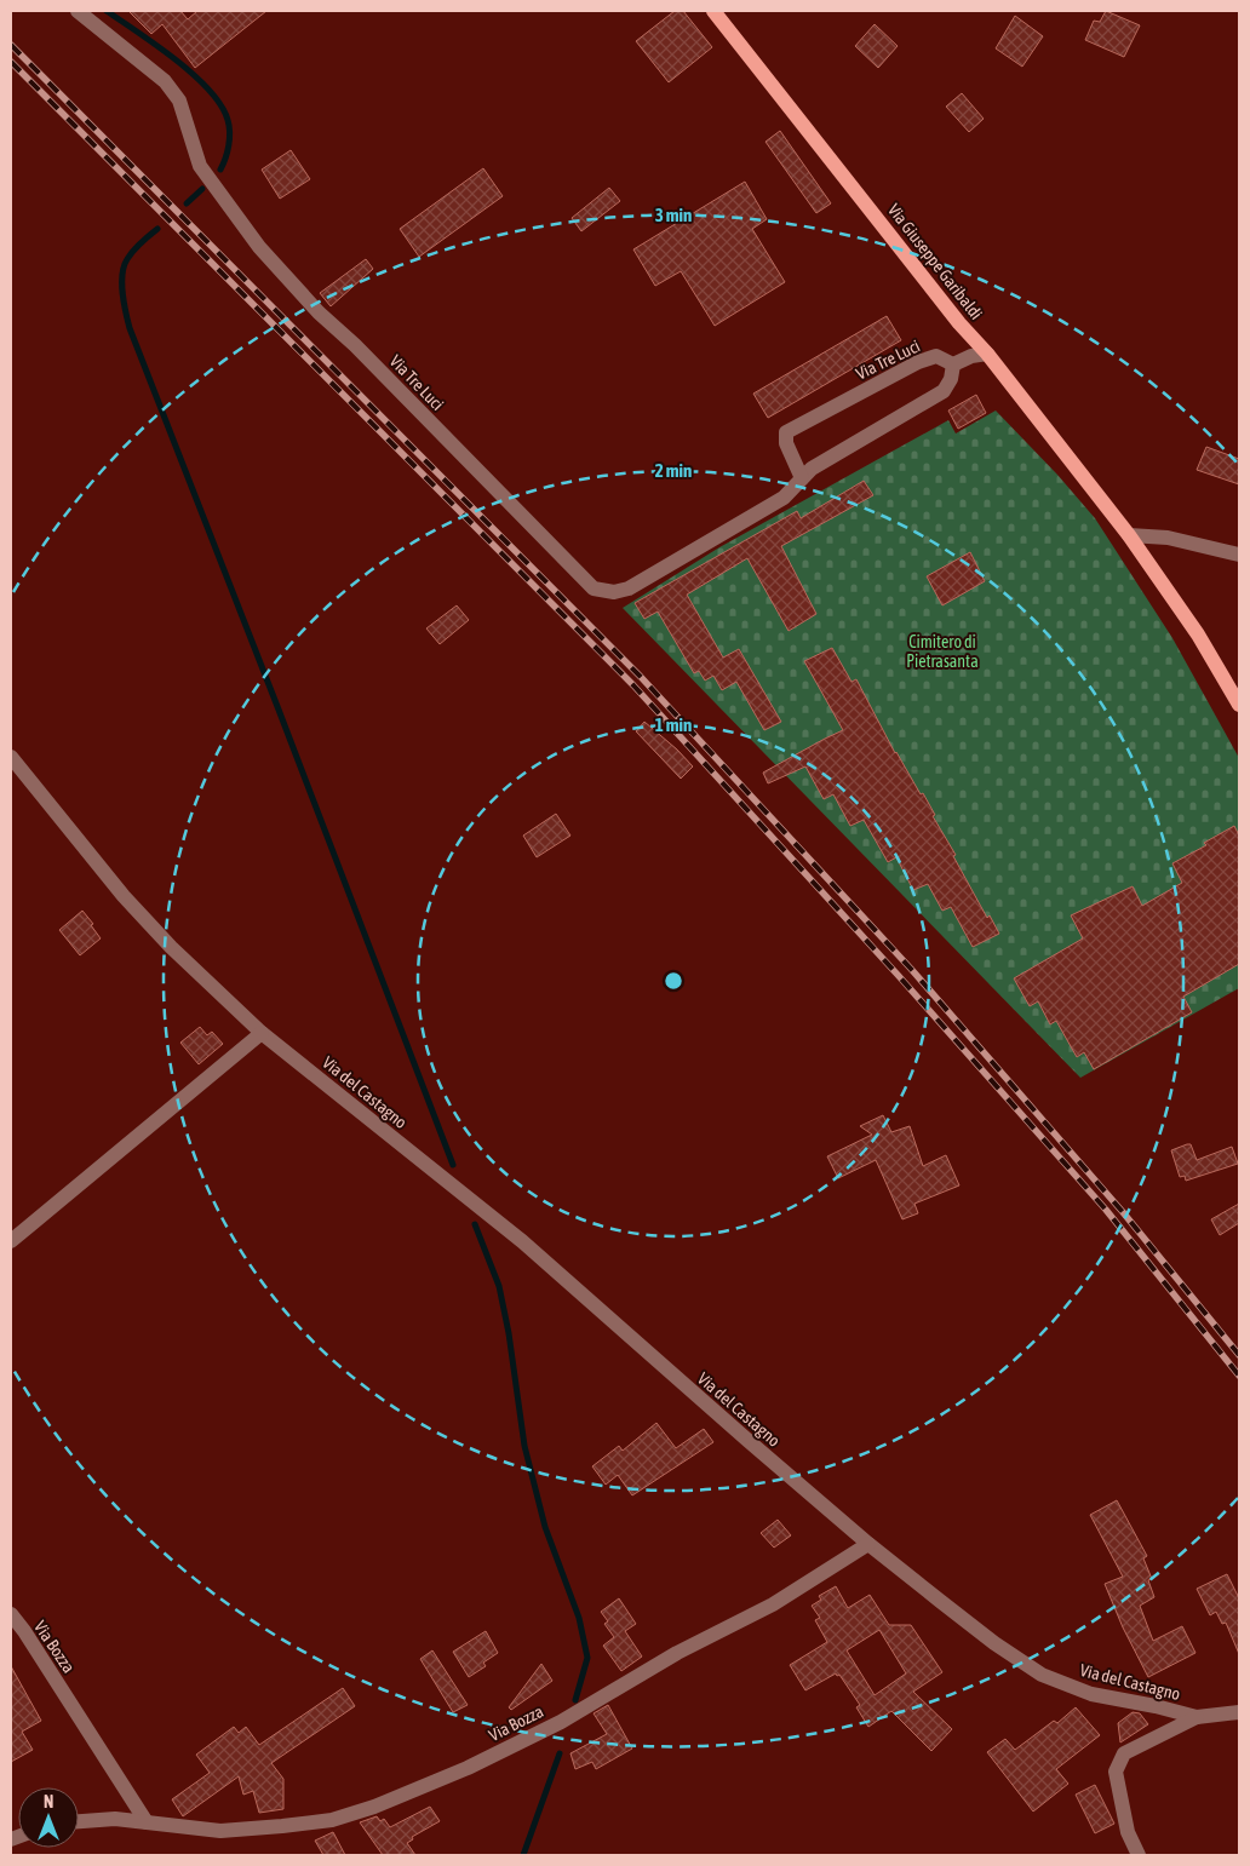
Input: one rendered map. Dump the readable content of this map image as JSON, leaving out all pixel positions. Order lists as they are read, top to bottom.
{
  "streets": {
    "main road": ["Via Giuseppe Garibaldi"],
    "street": ["Via Tre Luci", "Via del Castagno", "Via Bozza"]
  },
  "crossings": [
    ["Via del Castagno", "Via Bozza"]
  ],
  "parks": ["Cimitero di Pietrasanta"],
  "north": "top",
  "rings": ["3 min", "2 min", "1 min"]
}
